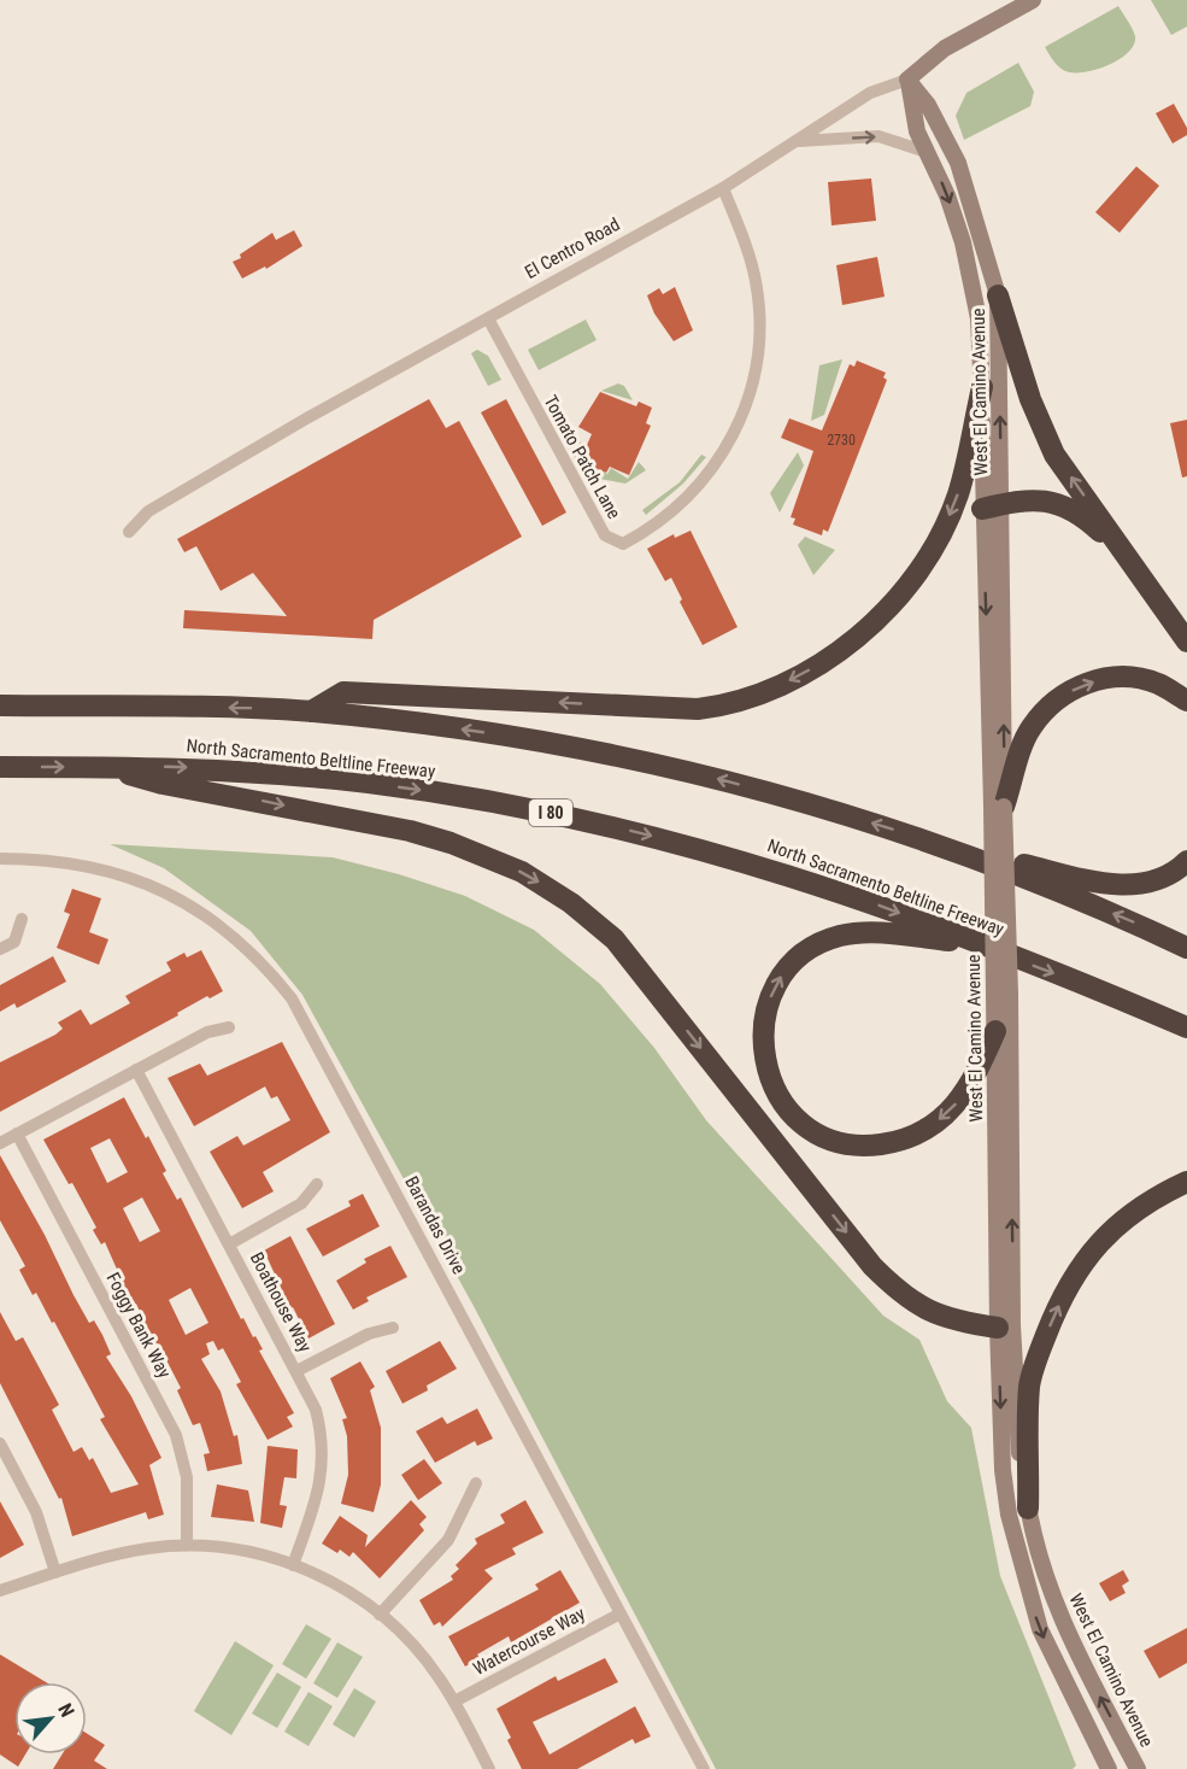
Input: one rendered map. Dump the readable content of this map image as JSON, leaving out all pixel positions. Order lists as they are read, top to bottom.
{
  "streets": {
    "highway": ["North Sacramento Beltline Freeway", "I 80"],
    "main road": ["El Centro Road", "West El Camino Avenue"],
    "street": [
      "Tomato Patch Lane",
      "Barandas Drive",
      "Boathouse Way",
      "Foggy Bank Way",
      "Watercourse Way"
    ]
  },
  "crossings": [
    ["El Centro Road", "West El Camino Avenue"],
    ["El Centro Road", "Tomato Patch Lane"],
    ["Barandas Drive", "Watercourse Way"]
  ],
  "house_numbers": ["2730"],
  "north": "top right"
}
